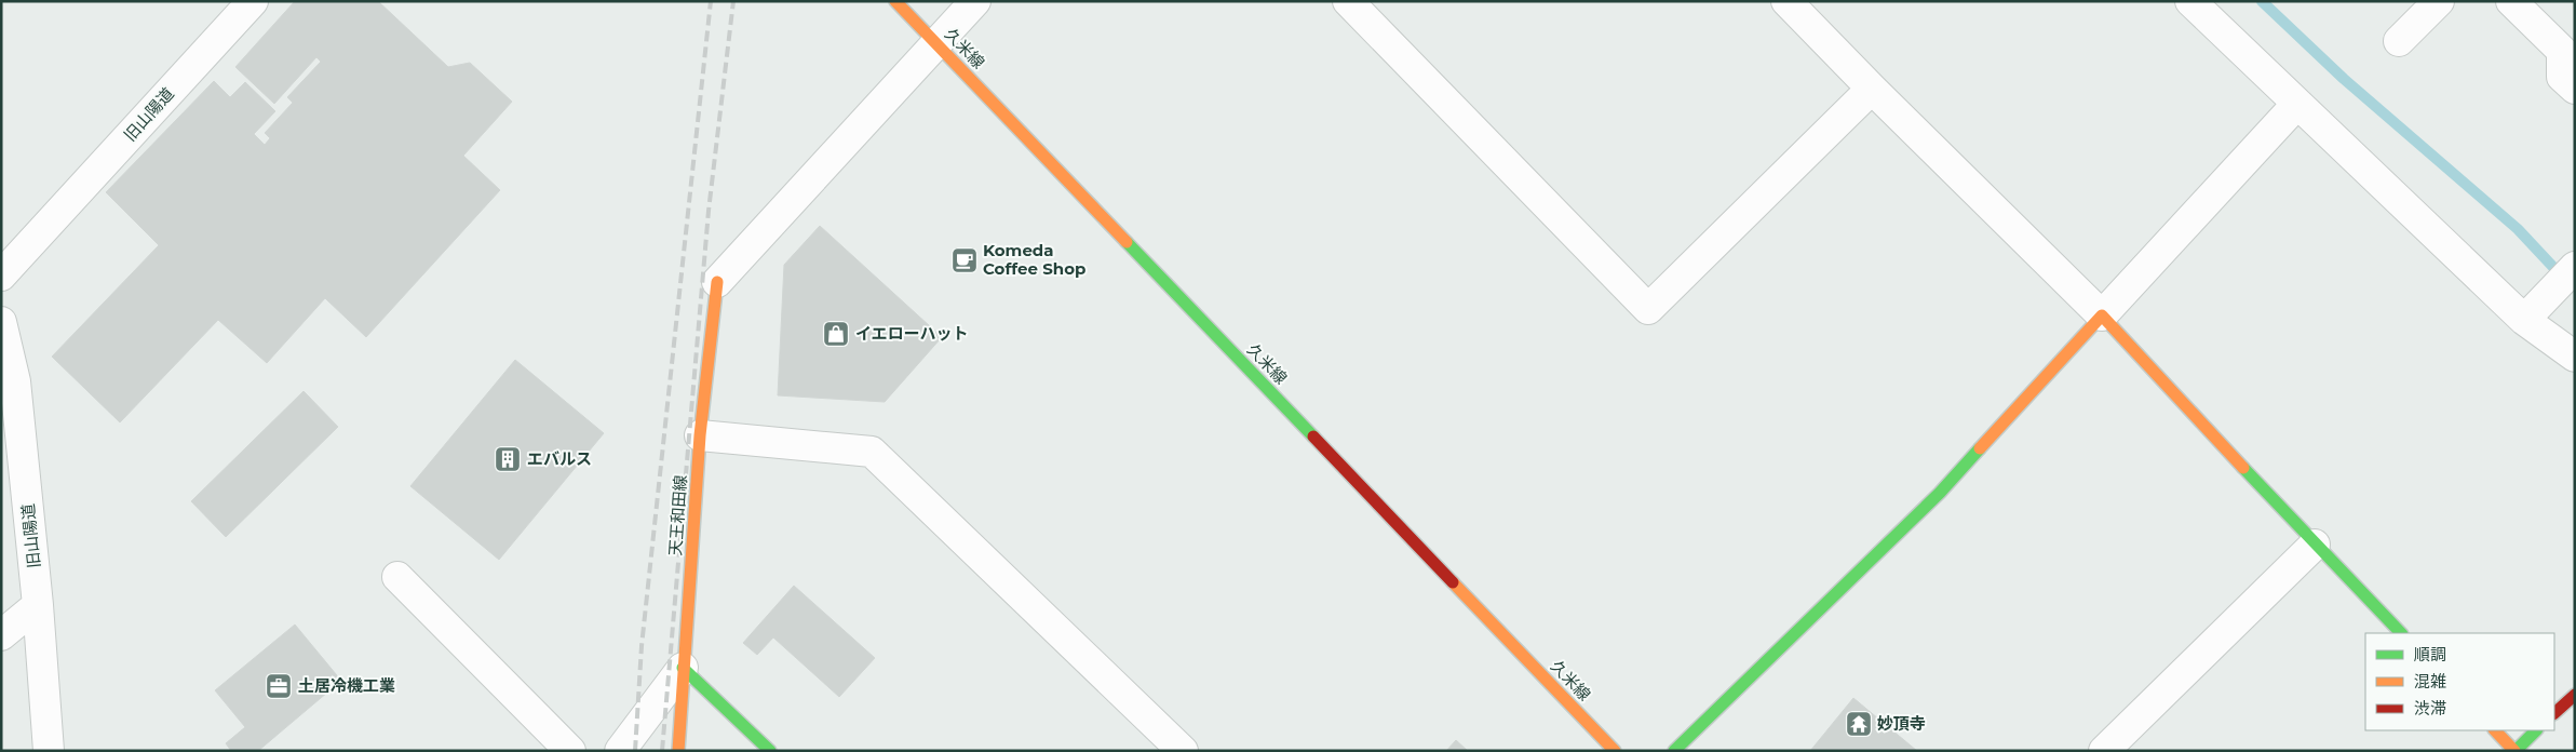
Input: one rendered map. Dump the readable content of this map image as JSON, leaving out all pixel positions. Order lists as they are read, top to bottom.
{
  "streets": {
    "street": ["久米線", "旧山陽道", "天王和田線"]
  },
  "places": {
    "cafe": ["Komeda Coffee Shop"],
    "shop": ["イエローハット"],
    "building": ["エバルス"],
    "office": ["土居冷機工業"],
    "temple": ["妙頂寺"]
  },
  "legend": ["順調", "混雑", "渋滞"]
}
